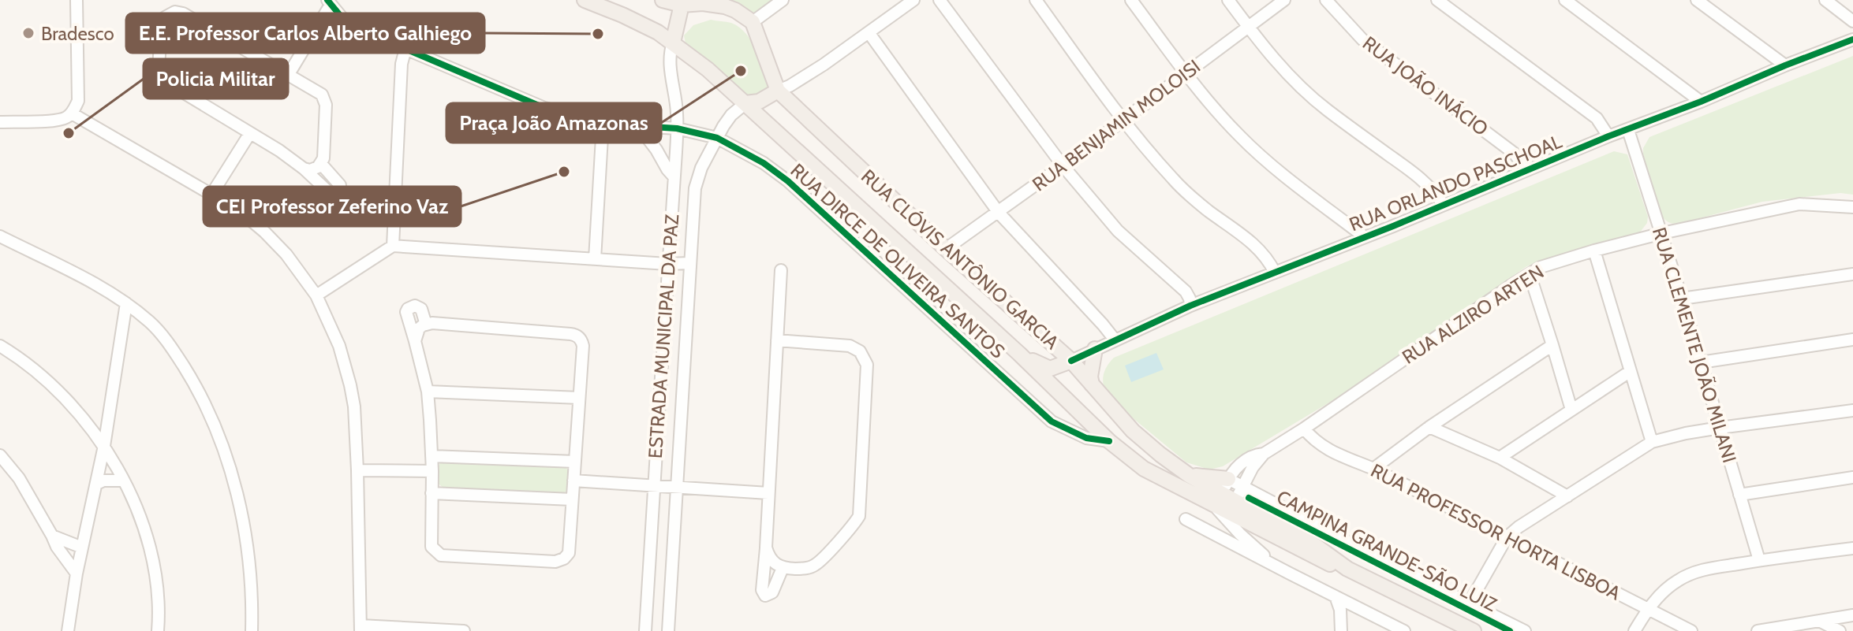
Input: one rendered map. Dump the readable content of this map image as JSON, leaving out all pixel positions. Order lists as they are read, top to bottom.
{
  "streets": {
    "main road": ["RUA CLÓVIS ANTÔNIO GARCIA"],
    "street": [
      "RUA JOÃO INÁCIO",
      "RUA BENJAMIN MOLOISI",
      "RUA ORLANDO PASCHOAL",
      "RUA DIRCE DE OLIVEIRA SANTOS",
      "RUA ALZIRO ARTEN",
      "ESTRADA MUNICIPAL DA PAZ",
      "RUA CLEMENTE JOÃO MILANI",
      "RUA PROFESSOR HORTA LISBOA"
    ],
    "cycle path": ["CAMPINA GRANDE-SÃO LUIZ"]
  },
  "crossings": [
    ["RUA JOÃO INÁCIO", "RUA ORLANDO PASCHOAL"],
    ["RUA BENJAMIN MOLOISI", "RUA CLÓVIS ANTÔNIO GARCIA"],
    ["RUA ORLANDO PASCHOAL", "RUA CLÓVIS ANTÔNIO GARCIA"],
    ["RUA ORLANDO PASCHOAL", "RUA CLEMENTE JOÃO MILANI"],
    ["RUA CLÓVIS ANTÔNIO GARCIA", "RUA DIRCE DE OLIVEIRA SANTOS"],
    ["RUA CLÓVIS ANTÔNIO GARCIA", "RUA ALZIRO ARTEN"],
    ["RUA CLÓVIS ANTÔNIO GARCIA", "ESTRADA MUNICIPAL DA PAZ"],
    ["RUA DIRCE DE OLIVEIRA SANTOS", "ESTRADA MUNICIPAL DA PAZ"],
    ["RUA ALZIRO ARTEN", "RUA CLEMENTE JOÃO MILANI"],
    ["RUA ALZIRO ARTEN", "RUA PROFESSOR HORTA LISBOA"]
  ],
  "places": [
    "Bradesco",
    "E.E. Professor Carlos Alberto Galhiego",
    "Praça João Amazonas",
    "Policia Militar",
    "CEI Professor Zeferino Vaz"
  ]
}
